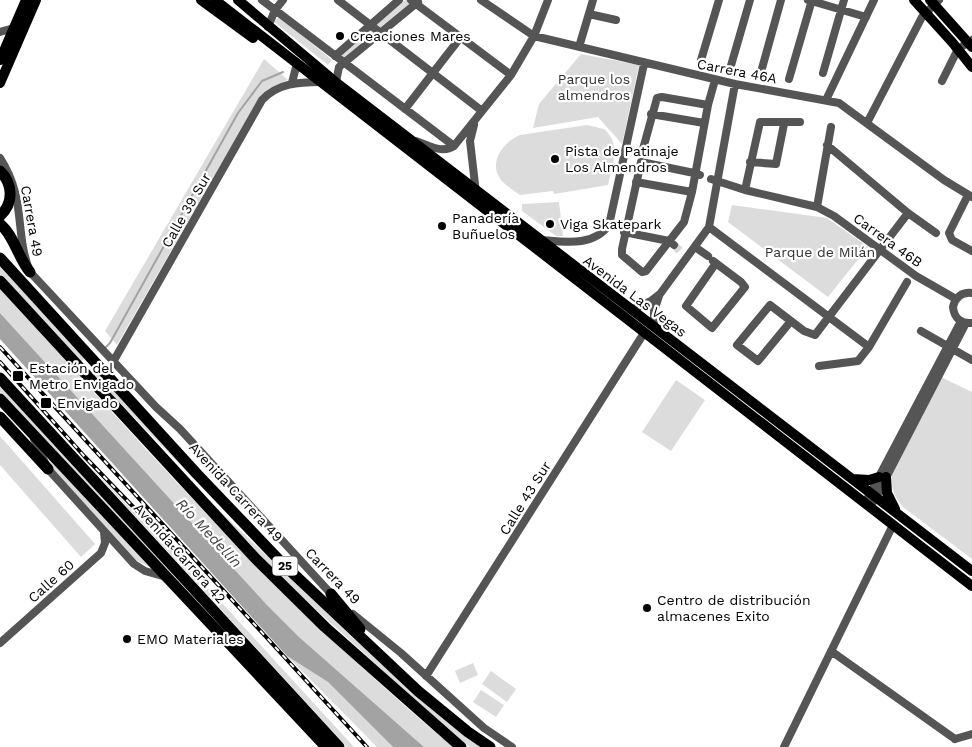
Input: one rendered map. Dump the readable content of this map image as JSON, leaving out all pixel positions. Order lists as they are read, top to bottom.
{
  "streets": {
    "highway": ["Avenida Carrera 49", "Avenida Carrera 42", "25"],
    "main road": ["Avenida Las Vegas"],
    "street": [
      "Carrera 46A",
      "Calle 39 Sur",
      "Carrera 49",
      "Carrera 46B",
      "Calle 43 Sur",
      "Calle 60"
    ]
  },
  "crossings": [
    ["Calle 39 Sur", "Carrera 49"],
    ["Calle 39 Sur", "Avenida Las Vegas"],
    ["Carrera 49", "Calle 43 Sur"],
    ["Avenida Las Vegas", "Calle 43 Sur"],
    ["Avenida Carrera 42", "Calle 60"]
  ],
  "water": ["Río Medellín"],
  "parks": ["Parque los almendros", "Parque de Milán"],
  "places": {
    "other": [
      "Creaciones Mares",
      "Pista de Patinaje Los Almendros",
      "Viga Skatepark",
      "Panadería Buñuelos",
      "Centro de distribución almacenes Exito",
      "EMO Materiales"
    ],
    "transit": ["Estación del Metro Envigado", "Envigado"]
  }
}
